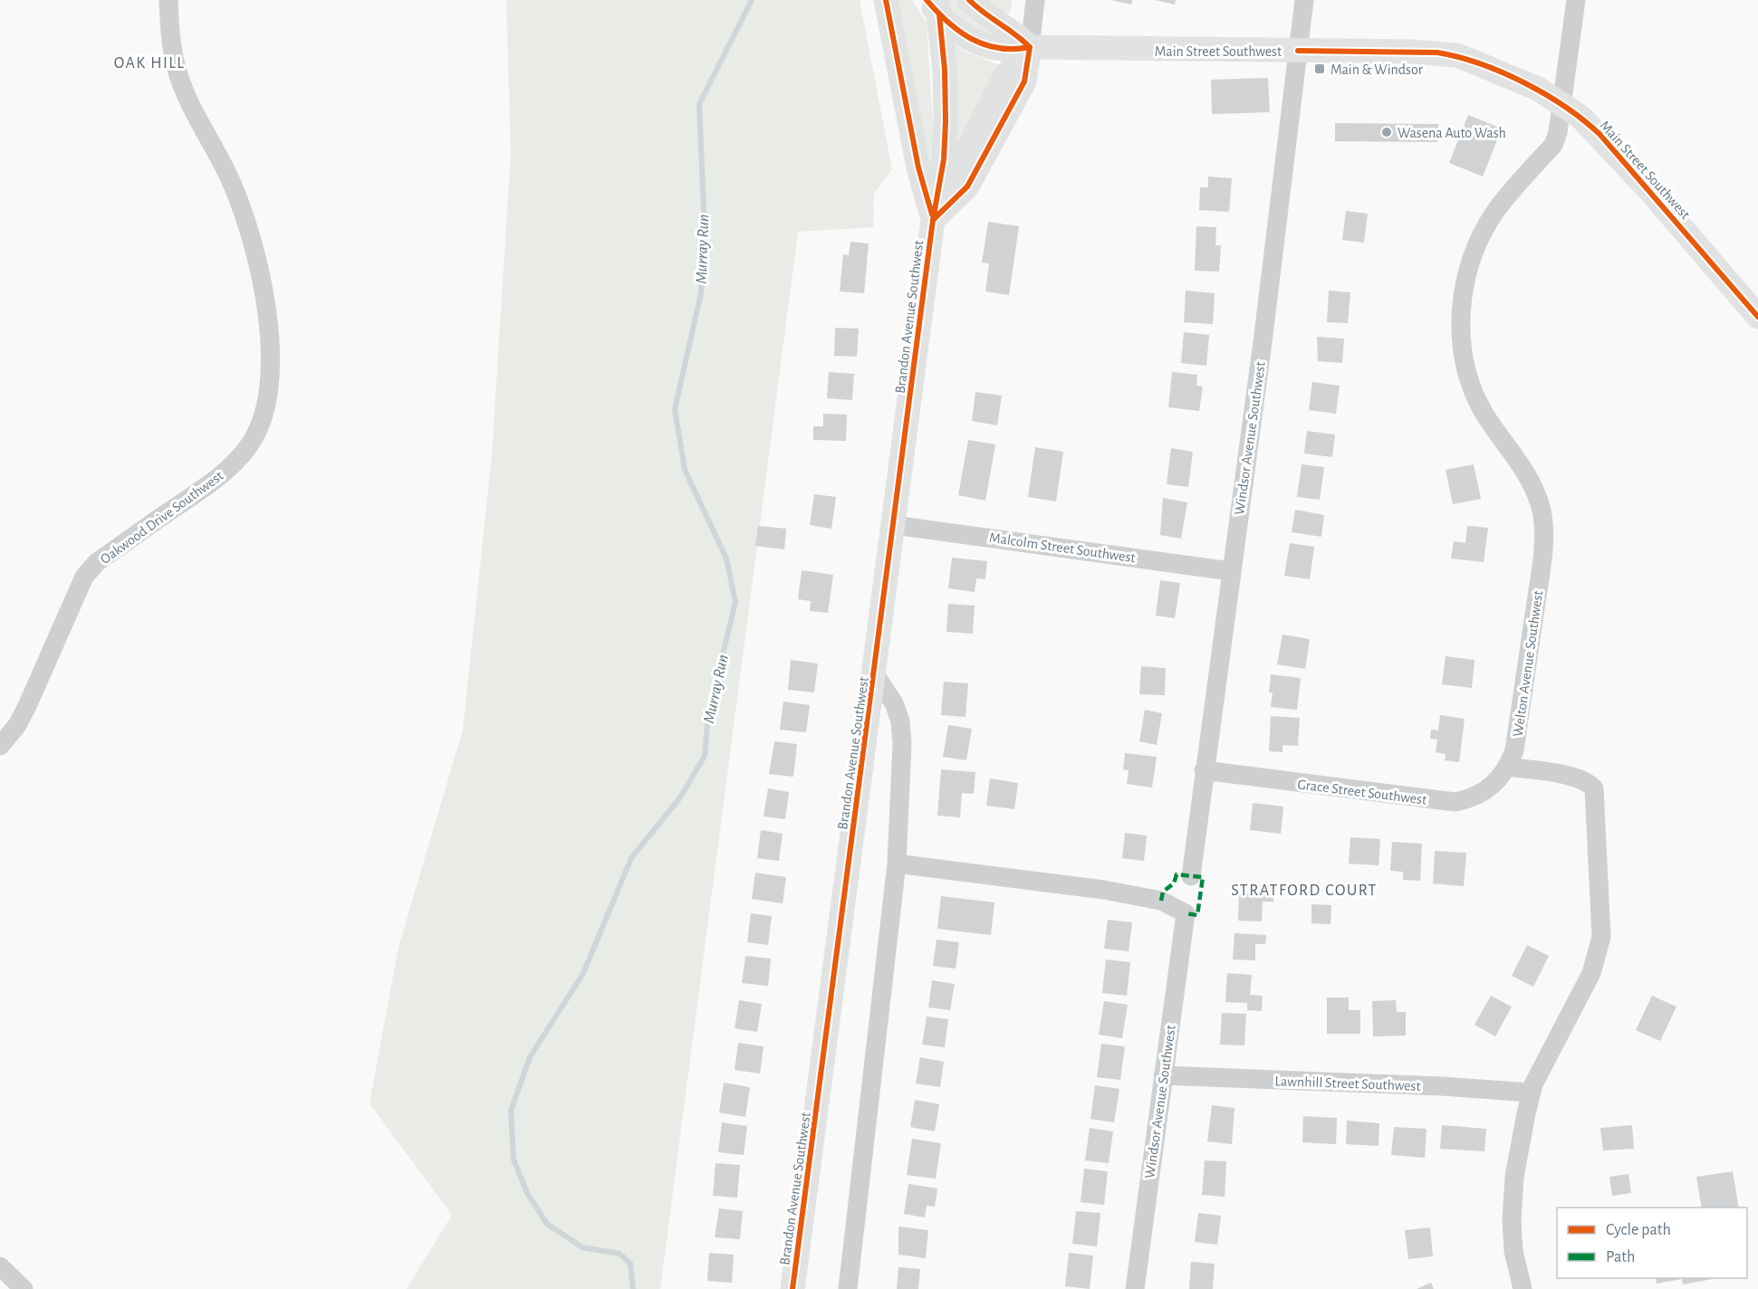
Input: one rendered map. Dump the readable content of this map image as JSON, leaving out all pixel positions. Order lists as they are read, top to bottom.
{
  "streets": {
    "main road": ["Main Street Southwest", "Brandon Avenue Southwest"],
    "street": [
      "Windsor Avenue Southwest",
      "Oakwood Drive Southwest",
      "Malcolm Street Southwest",
      "Welton Avenue Southwest",
      "Grace Street Southwest",
      "Lawnhill Street Southwest"
    ]
  },
  "crossings": [
    ["Main Street Southwest", "Brandon Avenue Southwest"],
    ["Main Street Southwest", "Windsor Avenue Southwest"],
    ["Main Street Southwest", "Welton Avenue Southwest"],
    ["Brandon Avenue Southwest", "Windsor Avenue Southwest"],
    ["Brandon Avenue Southwest", "Malcolm Street Southwest"],
    ["Windsor Avenue Southwest", "Malcolm Street Southwest"],
    ["Windsor Avenue Southwest", "Grace Street Southwest"],
    ["Windsor Avenue Southwest", "Lawnhill Street Southwest"],
    ["Welton Avenue Southwest", "Grace Street Southwest"]
  ],
  "districts": ["OAK HILL", "STRATFORD COURT"],
  "water": ["Murray Run"],
  "places": {
    "transit": ["Main & Windsor"],
    "other": ["Wasena Auto Wash"]
  },
  "legend": ["Cycle path", "Path"]
}
